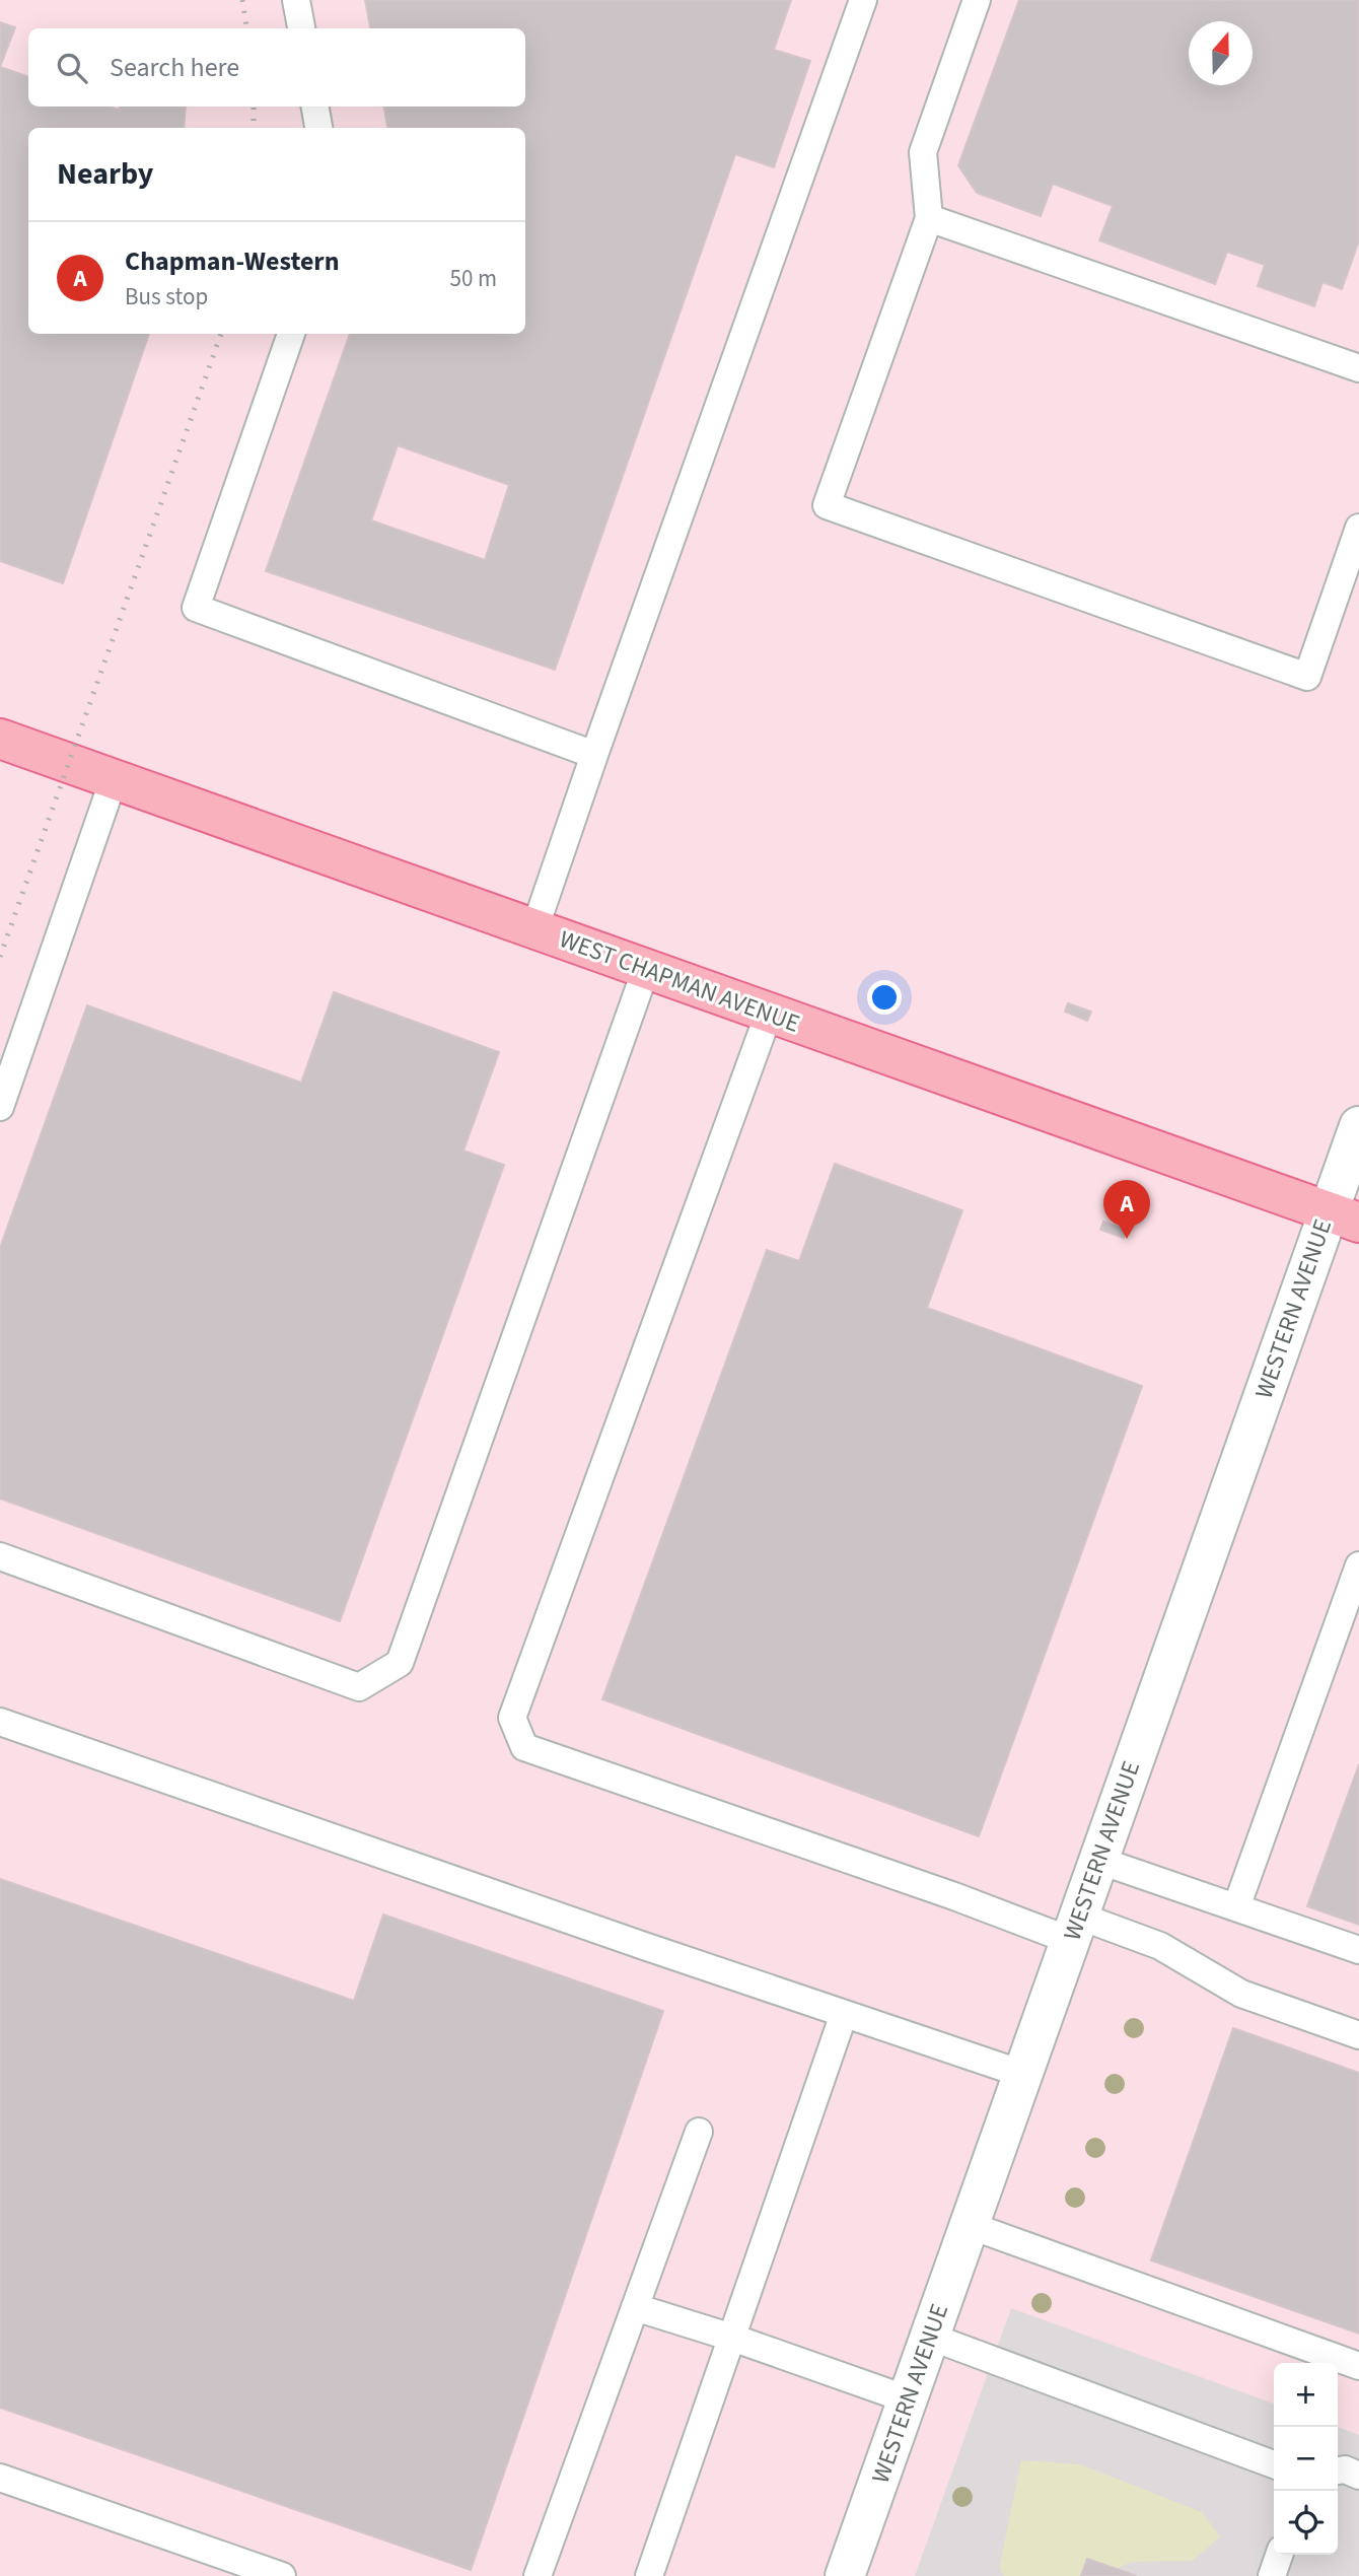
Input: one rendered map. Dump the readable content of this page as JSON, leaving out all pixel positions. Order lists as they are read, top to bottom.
{
  "streets": {
    "main road": ["WEST CHAPMAN AVENUE"],
    "street": ["WESTERN AVENUE"]
  },
  "crossings": [
    ["WEST CHAPMAN AVENUE", "WESTERN AVENUE"]
  ],
  "north": "top",
  "page": {
    "search": "Search here",
    "heading": "Nearby",
    "list": [
      {
        "mark": "A",
        "name": "Chapman-Western",
        "note": "Bus stop",
        "value": "50 m"
      }
    ],
    "pins": "A",
    "map_buttons": ["+", "−"]
  }
}
